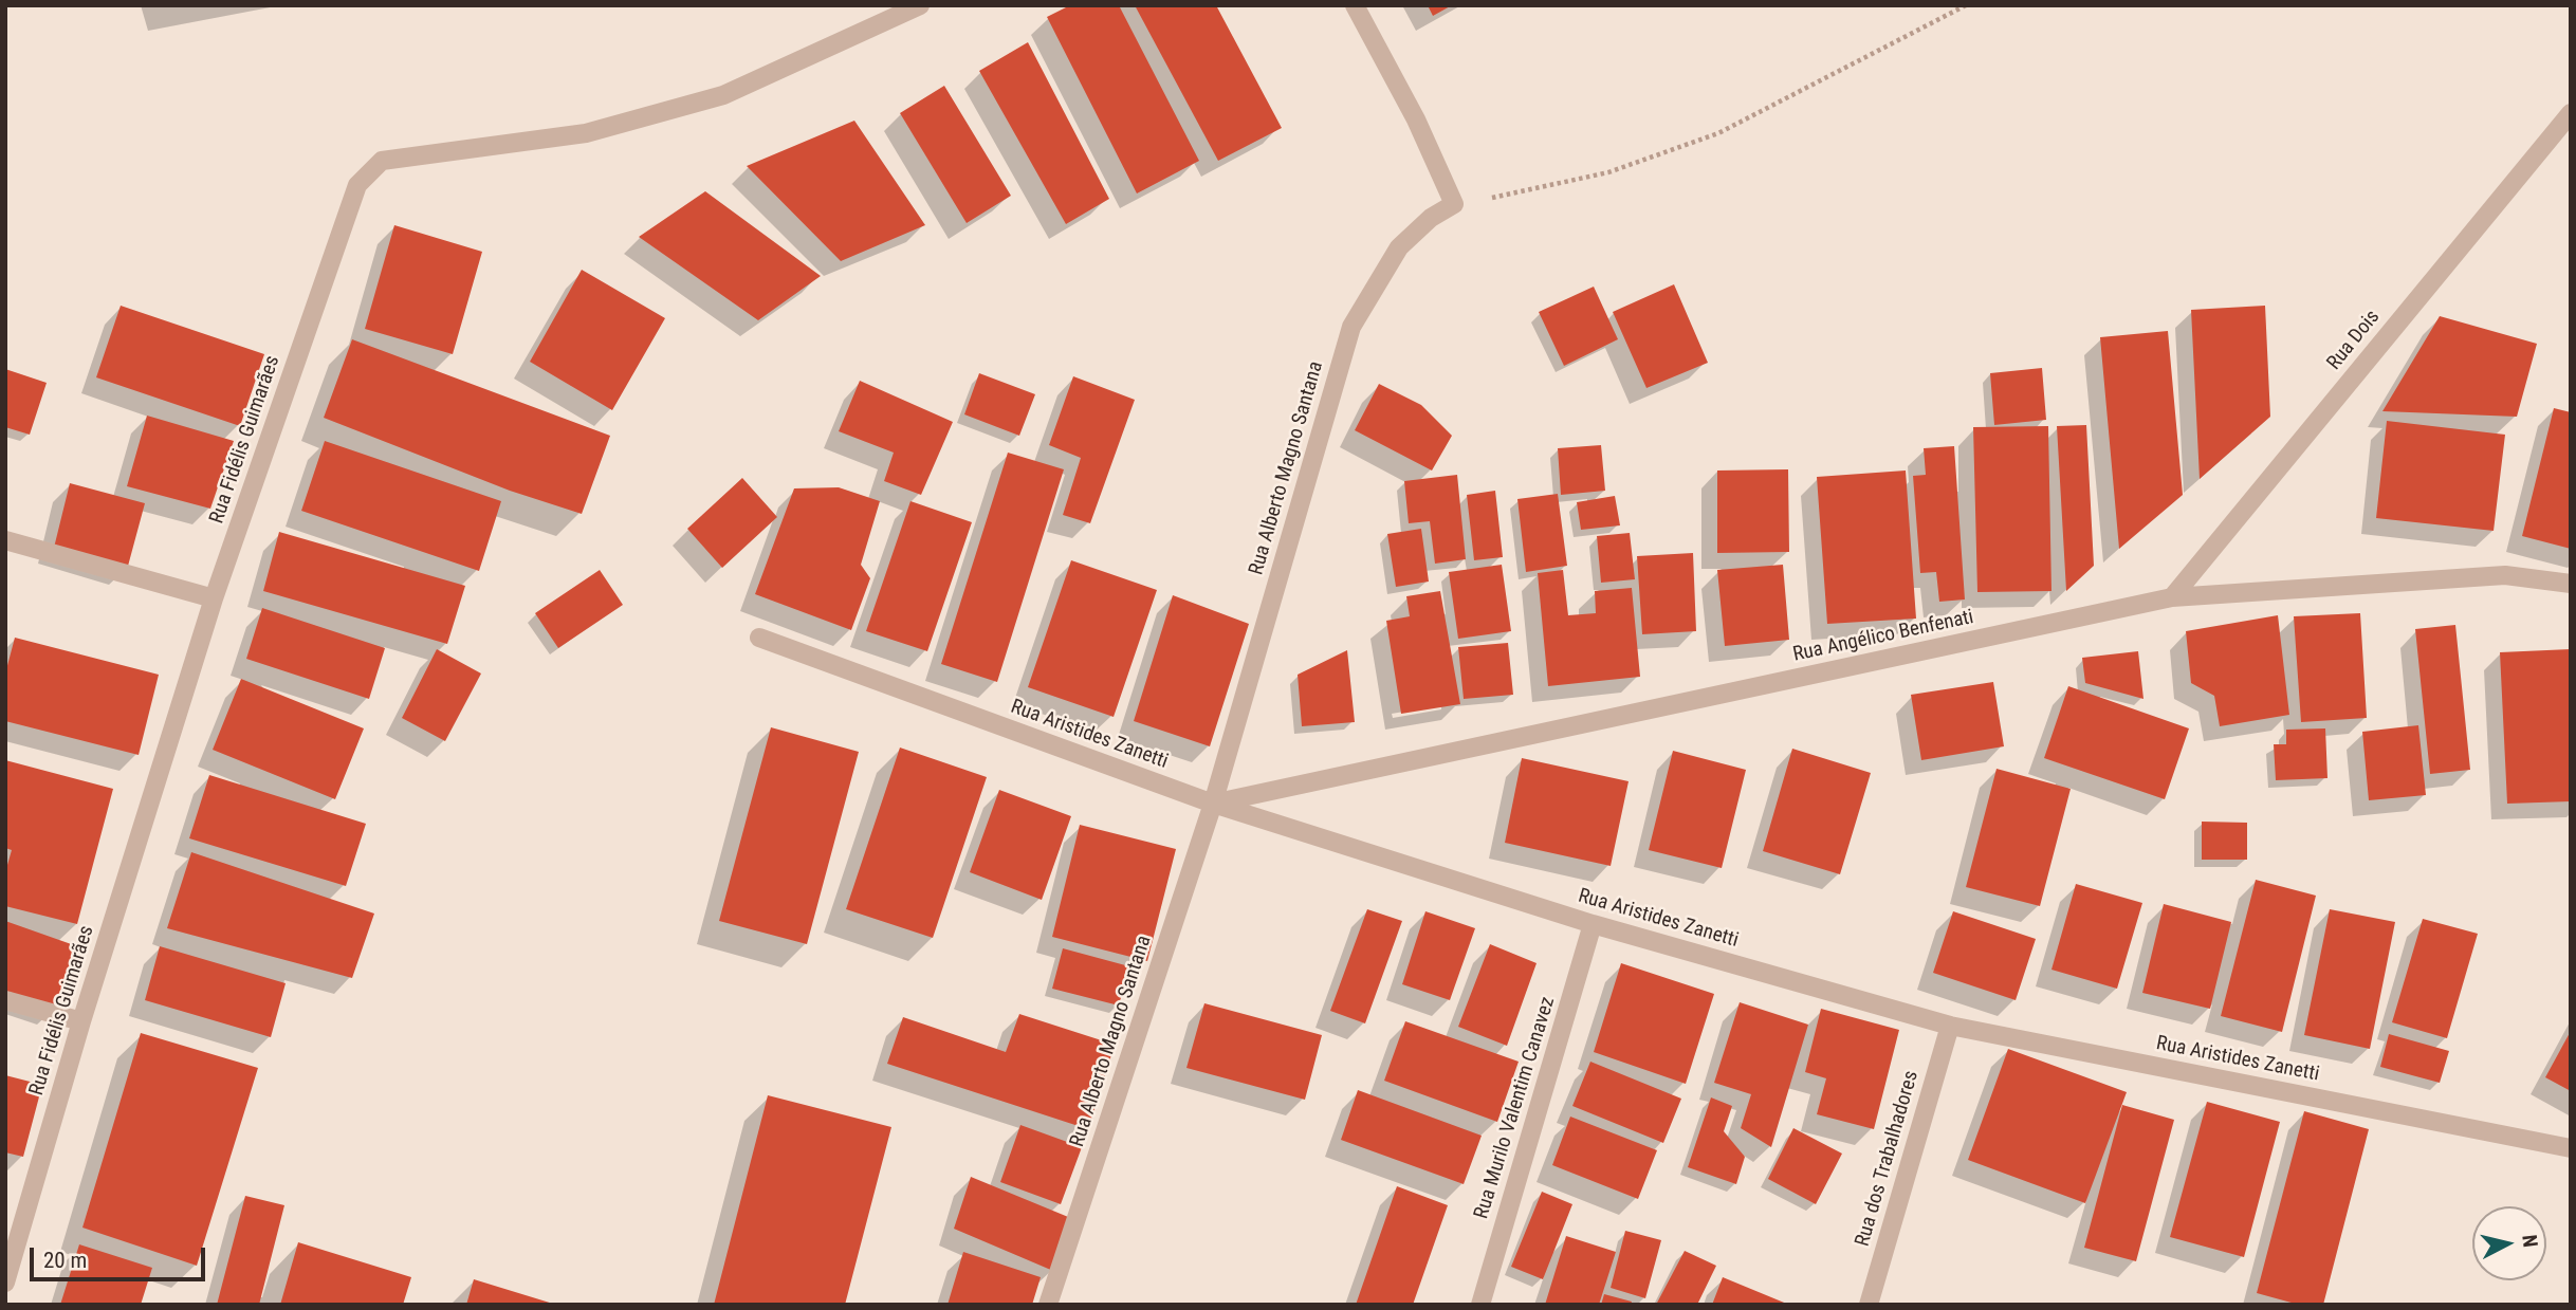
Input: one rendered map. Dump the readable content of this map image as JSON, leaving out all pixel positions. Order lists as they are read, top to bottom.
{
  "streets": {
    "street": [
      "Rua Dois",
      "Rua Fidélis Guimarães",
      "Rua Alberto Magno Santana",
      "Rua Angélico Benfenati",
      "Rua Aristides Zanetti",
      "Rua Murilo Valentim Canavez",
      "Rua dos Trabalhadores"
    ]
  },
  "crossings": [
    ["Rua Dois", "Rua Angélico Benfenati"],
    ["Rua Alberto Magno Santana", "Rua Angélico Benfenati"],
    ["Rua Alberto Magno Santana", "Rua Aristides Zanetti"],
    ["Rua Angélico Benfenati", "Rua Aristides Zanetti"],
    ["Rua Aristides Zanetti", "Rua Murilo Valentim Canavez"],
    ["Rua Aristides Zanetti", "Rua dos Trabalhadores"]
  ],
  "scale_bar": "20 m",
  "north": "right"
}
